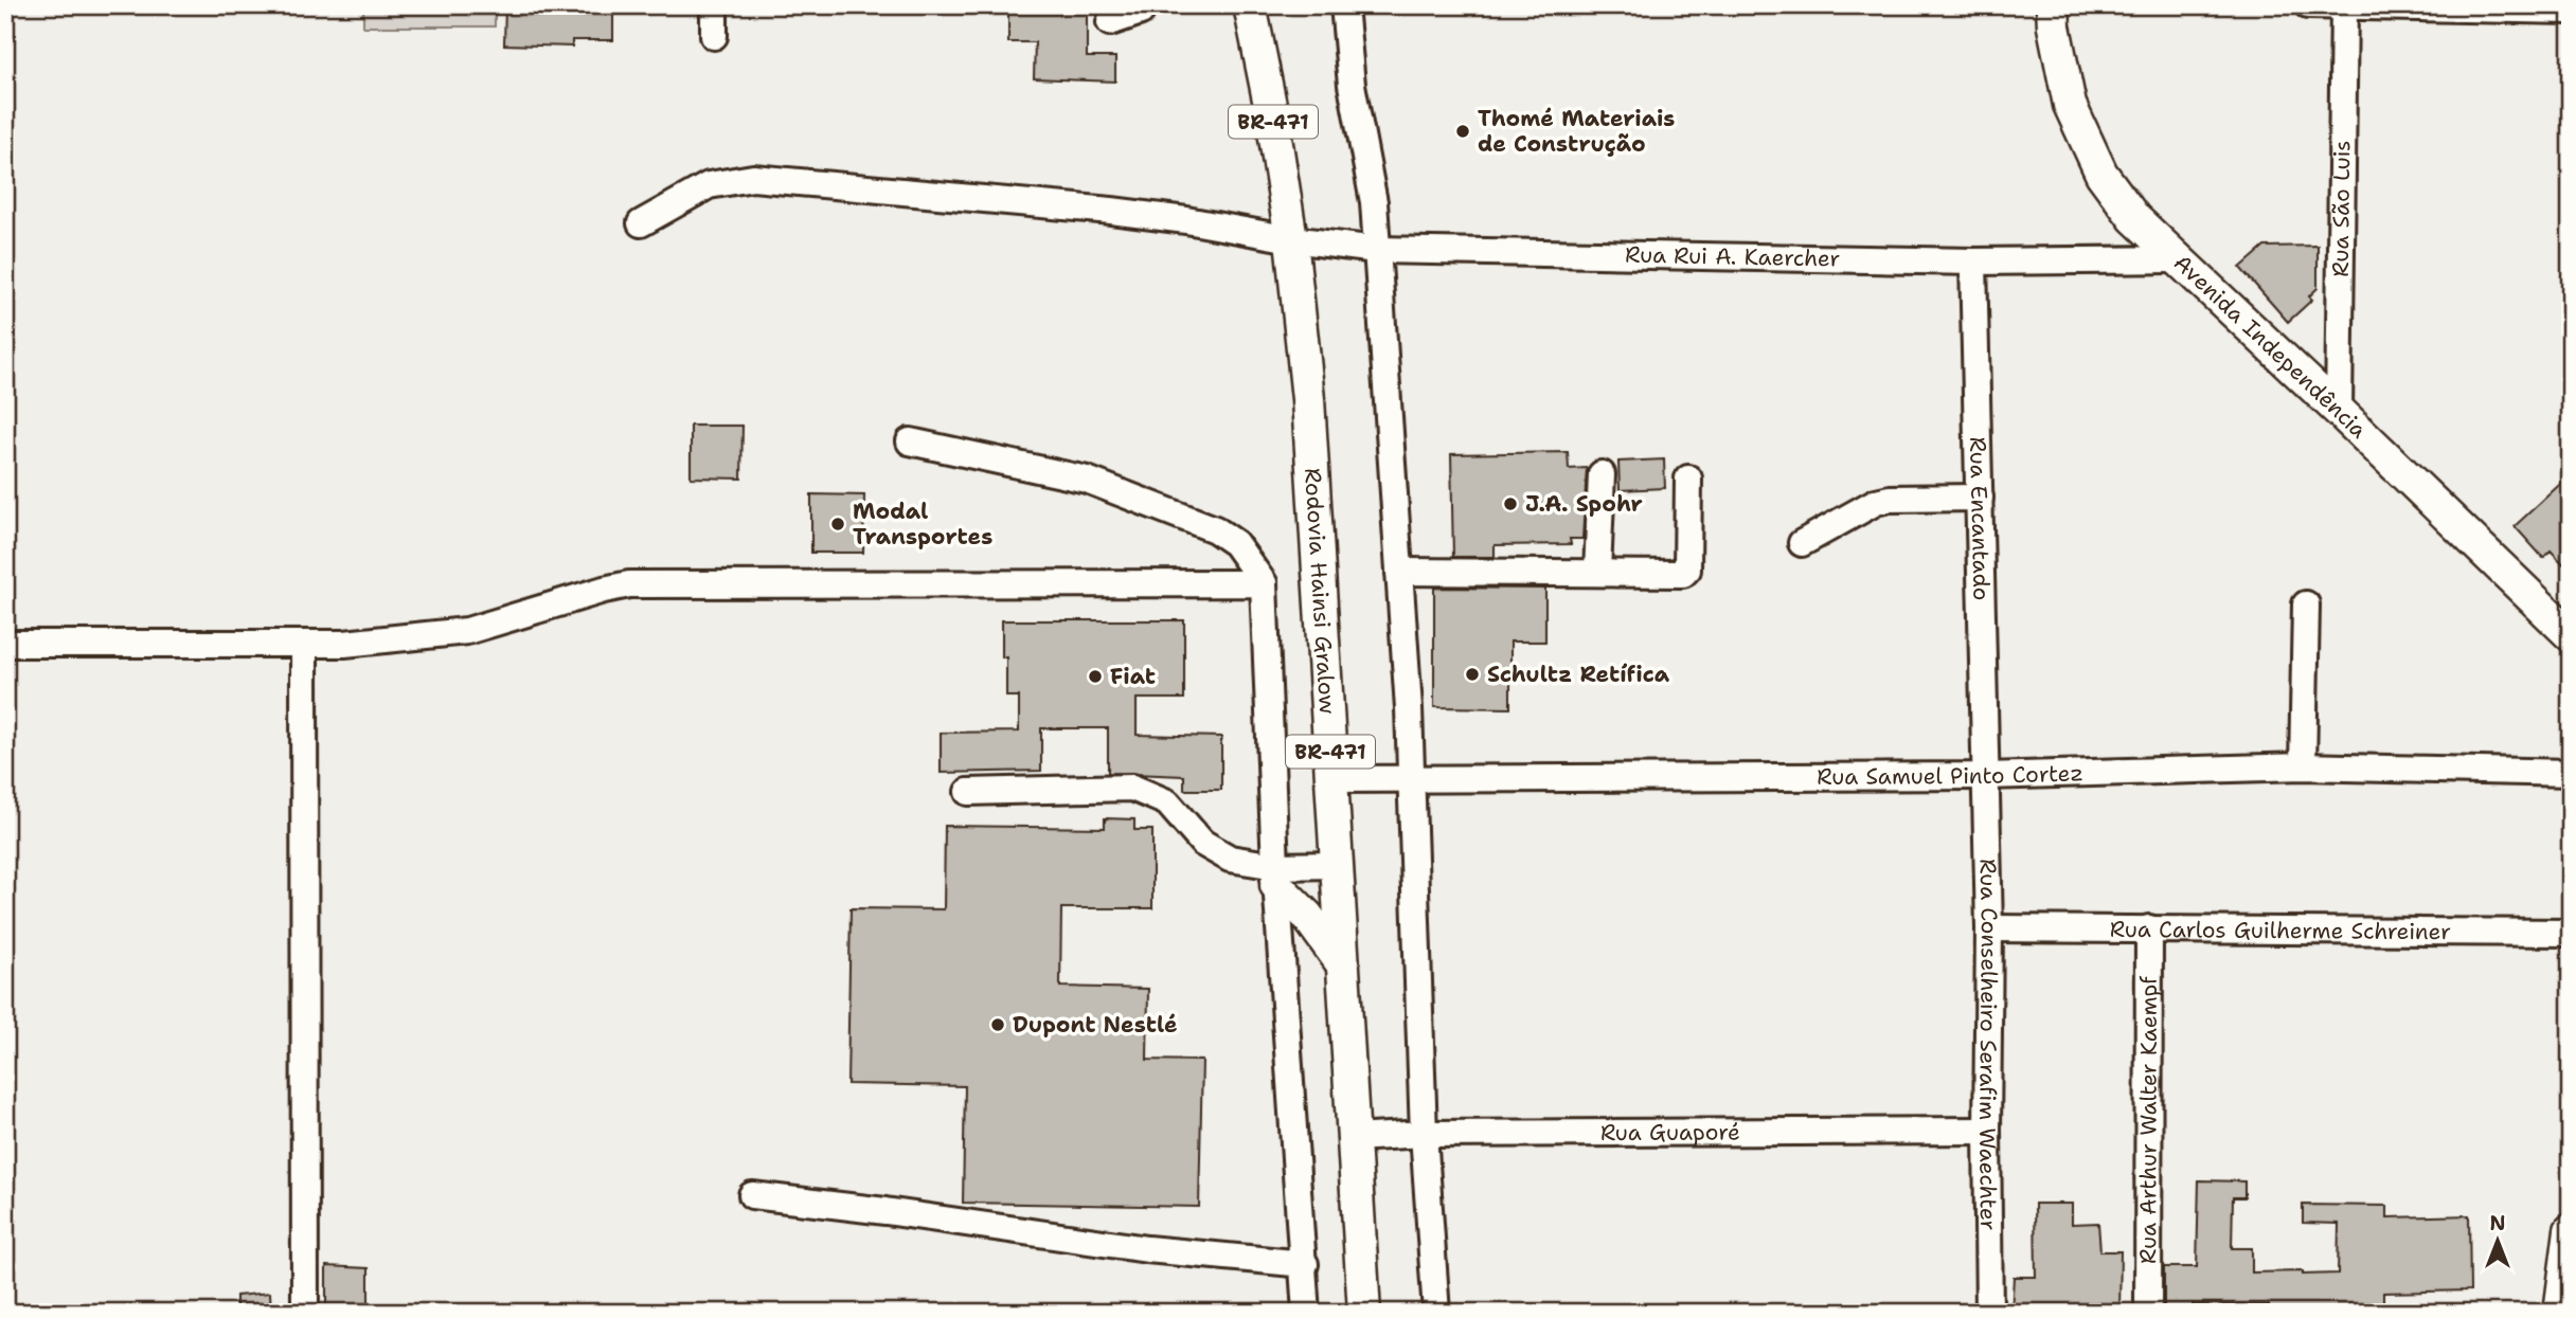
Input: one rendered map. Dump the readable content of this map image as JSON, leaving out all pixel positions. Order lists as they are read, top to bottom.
{
  "streets": {
    "main road": ["BR-471", "Avenida Independência", "Rodovia Hainsi Gralow"],
    "street": [
      "Rua São Luis",
      "Rua Rui A. Kaercher",
      "Rua Encantado",
      "Rua Samuel Pinto Cortez",
      "Rua Carlos Guilherme Schreiner",
      "Rua Conselheiro Serafim Waechter",
      "Rua Arthur Walter Kaempf",
      "Rua Guaporé"
    ]
  },
  "crossings": [
    ["Rua São Luis", "Avenida Independência"],
    ["Rua Rui A. Kaercher", "Avenida Independência"],
    ["Rua Rui A. Kaercher", "Rua Encantado"],
    ["Rua Rui A. Kaercher", "Rodovia Hainsi Gralow"],
    ["Rua Encantado", "Rua Samuel Pinto Cortez"],
    ["Rua Encantado", "Rua Conselheiro Serafim Waechter"],
    ["Rodovia Hainsi Gralow", "Rua Samuel Pinto Cortez"],
    ["Rodovia Hainsi Gralow", "Rua Guaporé"],
    ["Rua Samuel Pinto Cortez", "Rua Conselheiro Serafim Waechter"],
    ["Rua Carlos Guilherme Schreiner", "Rua Conselheiro Serafim Waechter"],
    ["Rua Carlos Guilherme Schreiner", "Rua Arthur Walter Kaempf"],
    ["Rua Conselheiro Serafim Waechter", "Rua Guaporé"]
  ],
  "places": [
    "Thomé Materiais de Construção",
    "J.A. Spohr",
    "Modal Transportes",
    "Schultz Retífica",
    "Fiat",
    "Dupont Nestlé"
  ],
  "north": "top"
}
